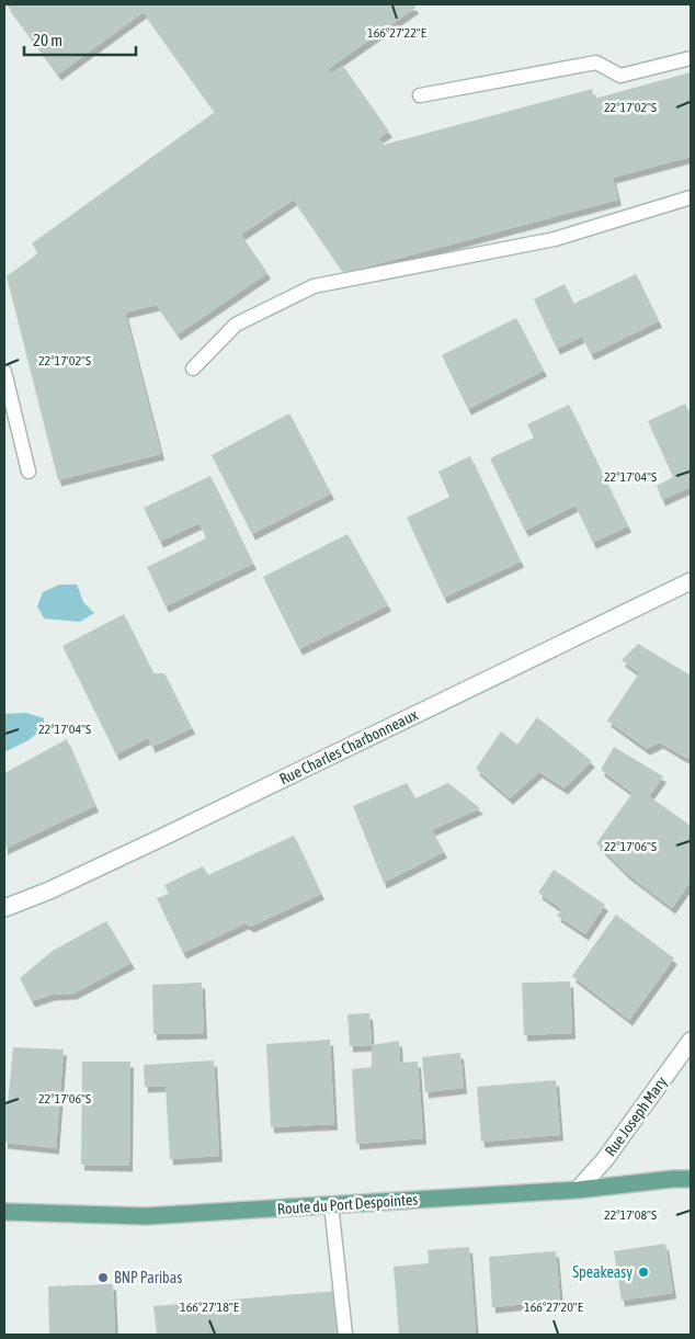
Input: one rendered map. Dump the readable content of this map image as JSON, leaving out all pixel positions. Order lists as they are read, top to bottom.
{
  "streets": {
    "main road": ["Route du Port Despointes"],
    "street": ["Rue Charles Charbonneaux", "Rue Joseph Mary"]
  },
  "crossings": [
    ["Rue Joseph Mary", "Route du Port Despointes"]
  ],
  "places": ["Speakeasy", "BNP Paribas"],
  "scale_bar": "20 m",
  "coordinates": [
    "166°27'22\"E",
    "22°17'02\"S",
    "22°17'04\"S",
    "22°17'06\"S",
    "22°17'08\"S",
    "166°27'18\"E",
    "166°27'20\"E"
  ]
}
